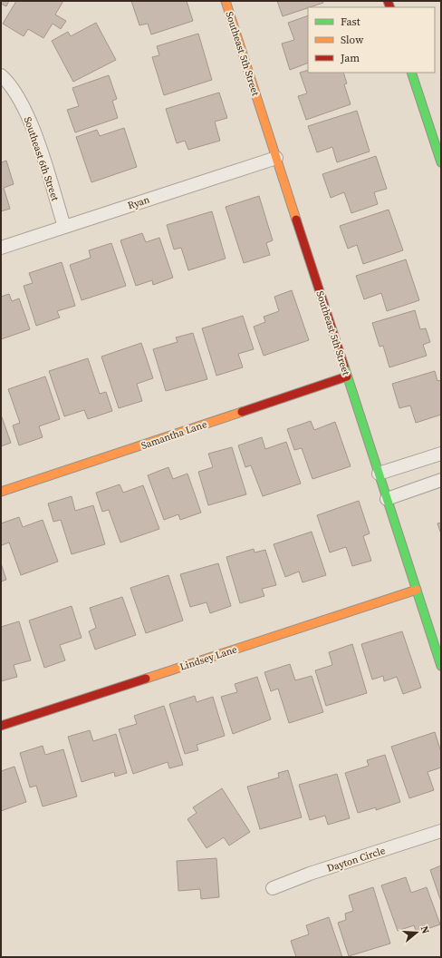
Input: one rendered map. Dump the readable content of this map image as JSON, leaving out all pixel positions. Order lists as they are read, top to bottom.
{
  "streets": {
    "street": [
      "Southeast 5th Street",
      "Southeast 6th Street",
      "Ryan",
      "Samantha Lane",
      "Lindsey Lane",
      "Dayton Circle"
    ]
  },
  "crossings": [
    ["Southeast 5th Street", "Ryan"],
    ["Southeast 5th Street", "Samantha Lane"],
    ["Southeast 5th Street", "Lindsey Lane"],
    ["Southeast 6th Street", "Ryan"]
  ],
  "legend": ["Fast", "Slow", "Jam"],
  "north": "right"
}
